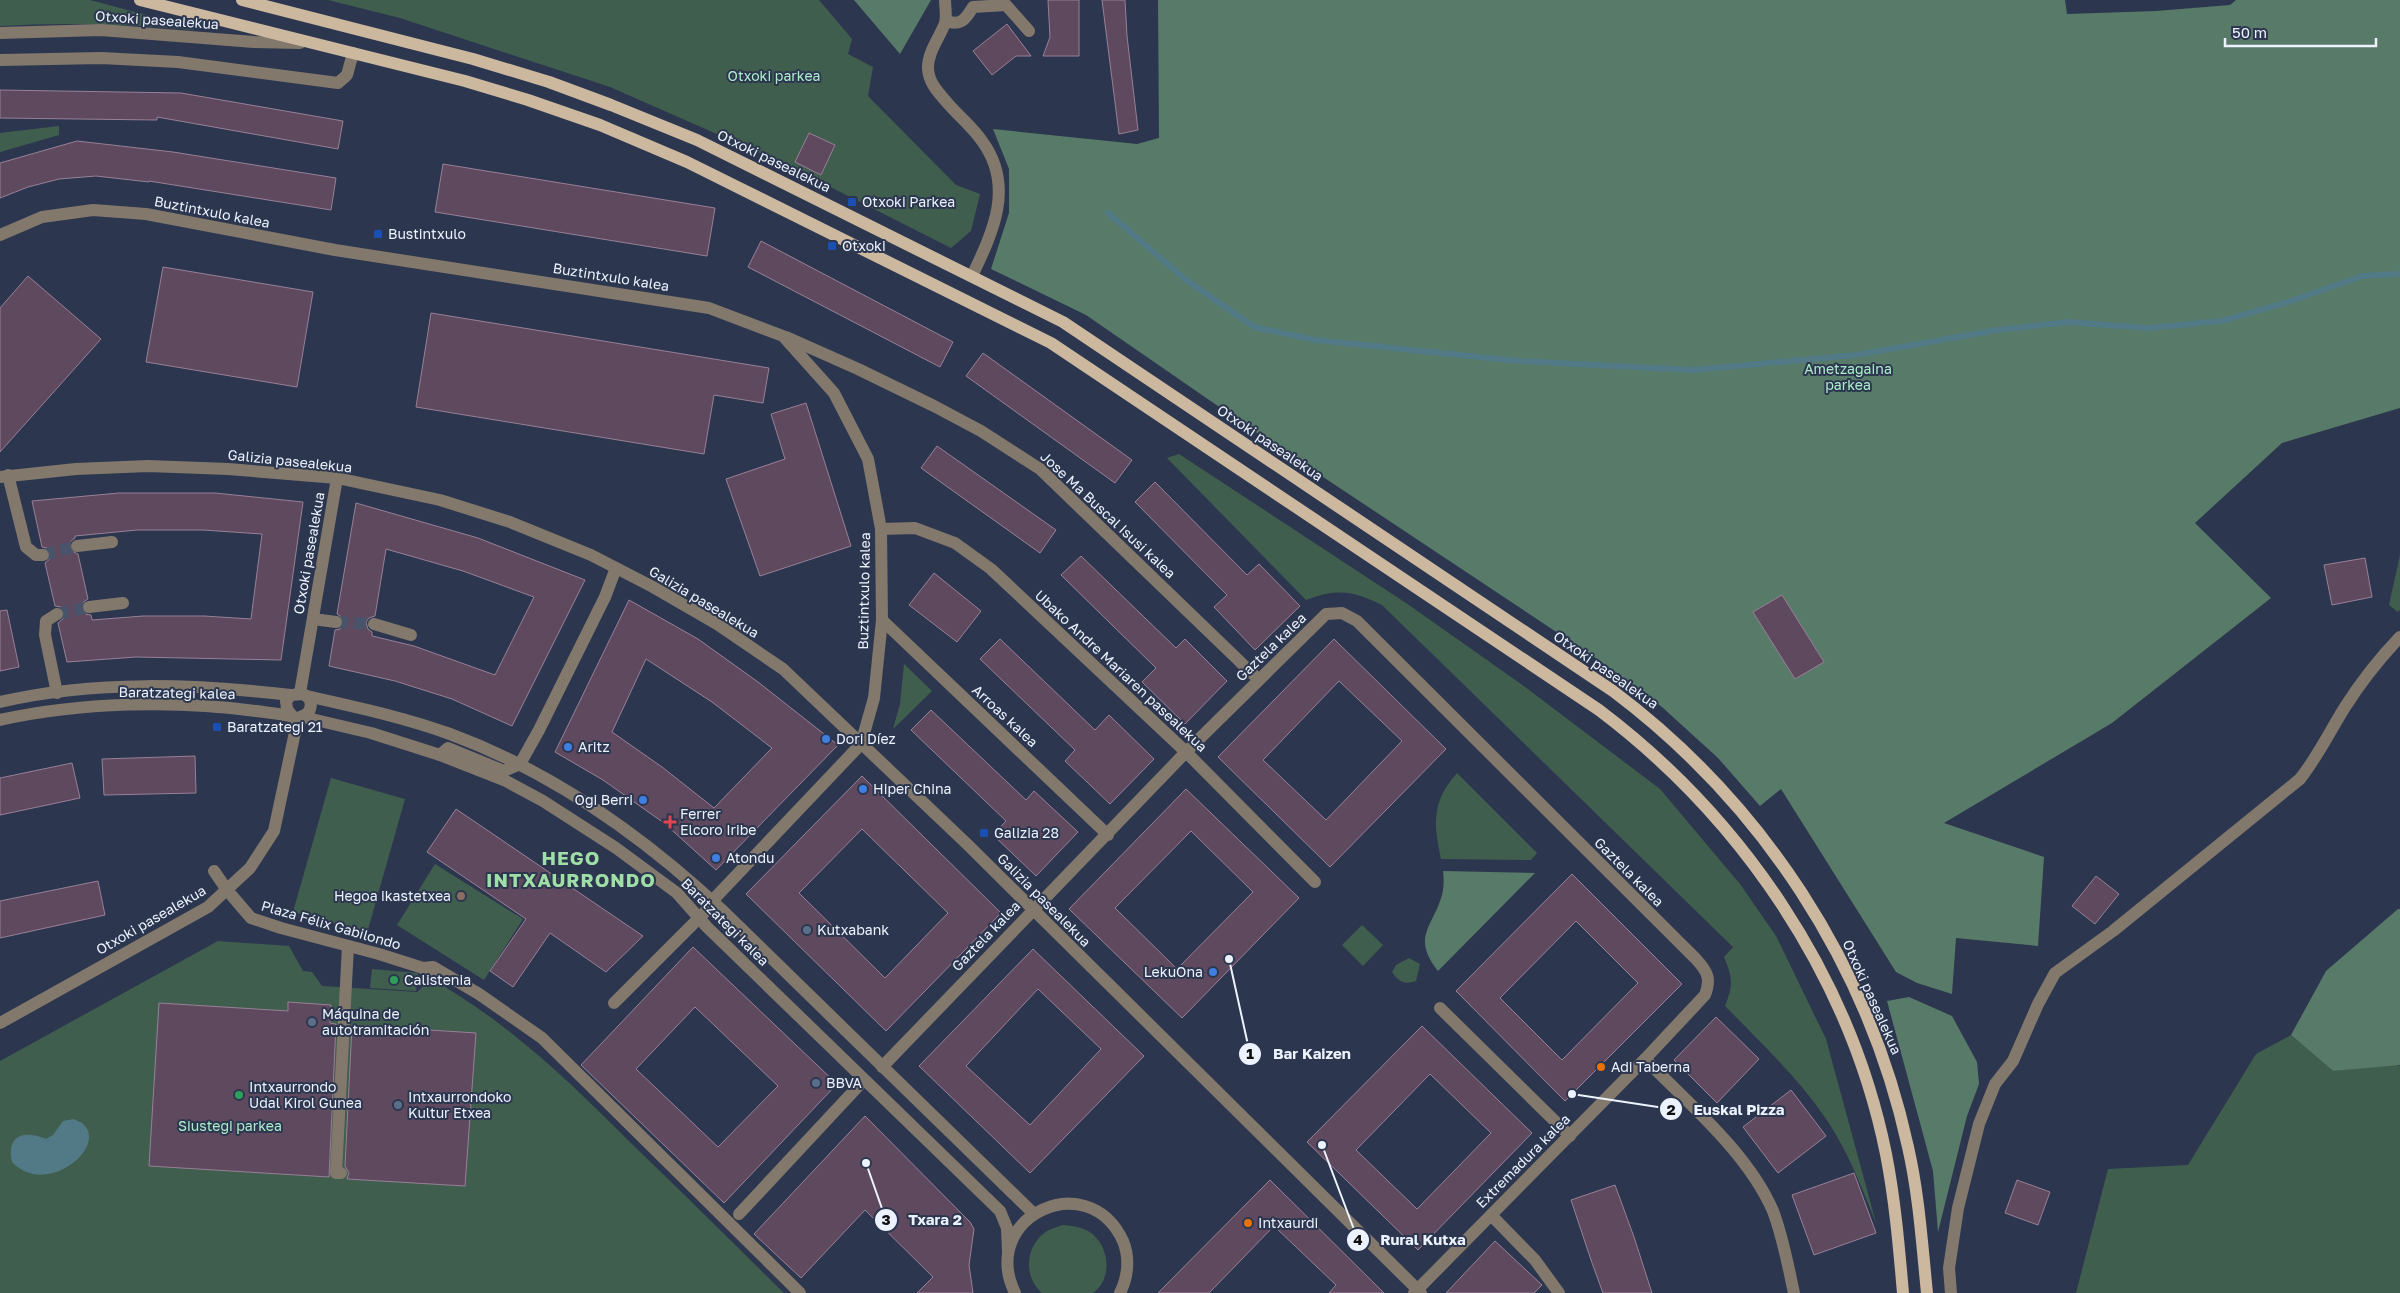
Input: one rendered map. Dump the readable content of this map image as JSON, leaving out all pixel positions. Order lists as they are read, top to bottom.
{
  "streets": {
    "main road": ["Otxoki pasealekua"],
    "street": [
      "Buztintxulo kalea",
      "Galizia pasealekua",
      "Jose Mª Buscal Isusi kalea",
      "Gaztela kalea",
      "Ubako Andre Mariaren pasealekua",
      "Baratzategi kalea",
      "Arroas kalea",
      "Plaza Félix Gabilondo",
      "Extremadura kalea"
    ]
  },
  "crossings": [
    ["Otxoki pasealekua", "Galizia pasealekua"],
    ["Otxoki pasealekua", "Baratzategi kalea"],
    ["Otxoki pasealekua", "Plaza Félix Gabilondo"],
    ["Buztintxulo kalea", "Galizia pasealekua"],
    ["Buztintxulo kalea", "Jose Mª Buscal Isusi kalea"],
    ["Buztintxulo kalea", "Ubako Andre Mariaren pasealekua"],
    ["Buztintxulo kalea", "Arroas kalea"],
    ["Galizia pasealekua", "Gaztela kalea"],
    ["Galizia pasealekua", "Extremadura kalea"],
    ["Jose Mª Buscal Isusi kalea", "Gaztela kalea"],
    ["Gaztela kalea", "Ubako Andre Mariaren pasealekua"],
    ["Gaztela kalea", "Baratzategi kalea"],
    ["Gaztela kalea", "Arroas kalea"],
    ["Gaztela kalea", "Extremadura kalea"]
  ],
  "districts": ["HEGO INTXAURRONDO"],
  "parks": ["Otxoki parkea", "Ametzagaina parkea", "Siustegi parkea"],
  "places": {
    "transit": [
      "Otxoki Parkea",
      "Bustintxulo",
      "Otxoki",
      "Baratzategi 21",
      "Galizia 28"
    ],
    "other": [
      "Dori Díez",
      "Aritz",
      "Hiper China",
      "Ogi Berri",
      "Atondu",
      "Hegoa ikastetxea",
      "Kutxabank",
      "Bar Kaizen",
      "LekuOna",
      "Calistenia",
      "Máquina de autotramitación",
      "Adi Taberna",
      "BBVA",
      "Euskal Pizza",
      "Intxaurrondo Udal Kirol Gunea",
      "Intxaurrondoko Kultur Etxea",
      "Rural Kutxa",
      "Txara 2",
      "Intxaurdi"
    ],
    "health": ["Ferrer Elcoro Iribe"]
  },
  "scale_bar": "50 m"
}
